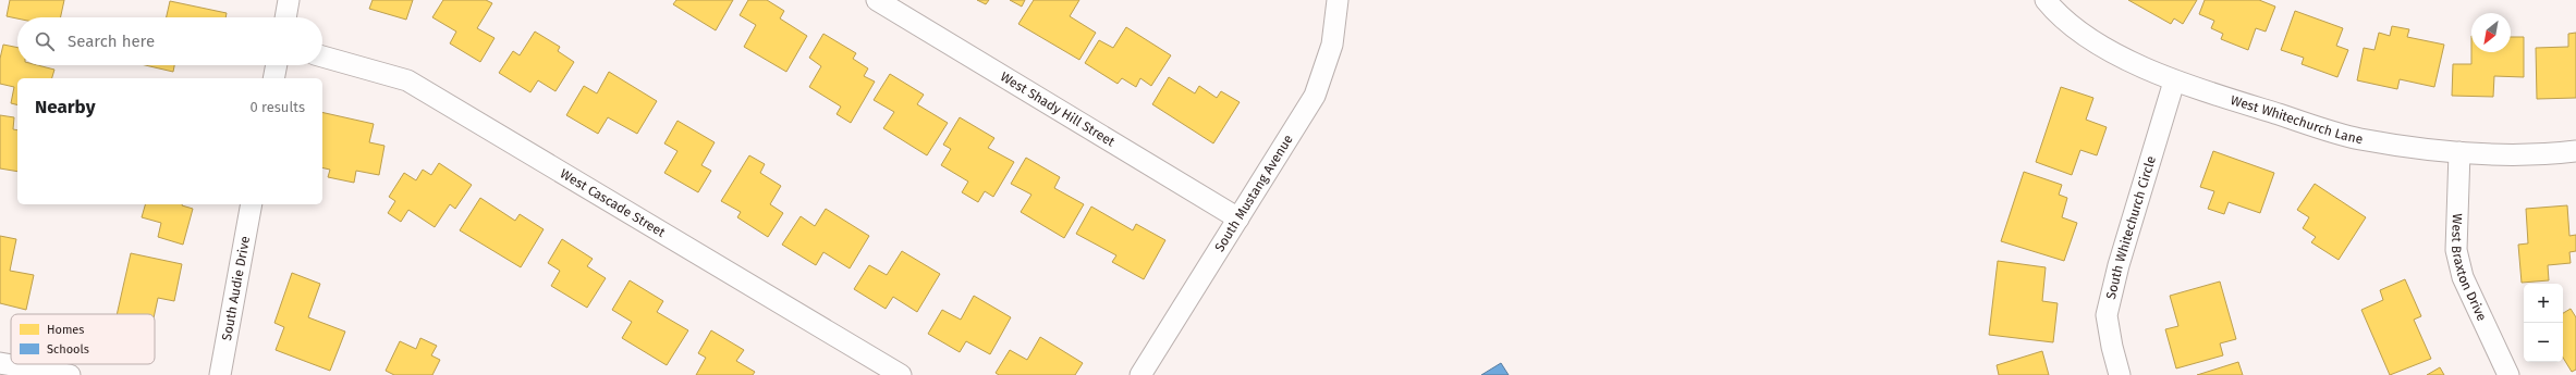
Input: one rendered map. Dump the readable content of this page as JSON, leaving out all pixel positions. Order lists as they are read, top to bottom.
{
  "streets": {
    "street": [
      "West Shady Hill Street",
      "West Whitechurch Lane",
      "South Mustang Avenue",
      "West Cascade Street",
      "South Whitechurch Circle",
      "West Braxton Drive",
      "South Audie Drive"
    ]
  },
  "crossings": [
    ["West Shady Hill Street", "South Mustang Avenue"],
    ["West Whitechurch Lane", "South Whitechurch Circle"],
    ["West Whitechurch Lane", "West Braxton Drive"]
  ],
  "legend": ["Homes", "Schools"],
  "north": "bottom left",
  "page": {
    "search": "Search here",
    "heading": ["Nearby", "0 results"],
    "map_buttons": ["+", "−"]
  }
}
